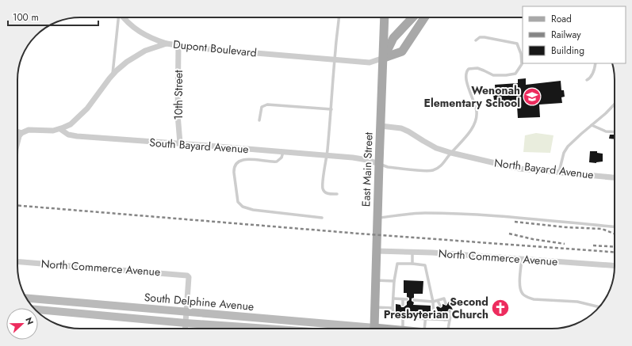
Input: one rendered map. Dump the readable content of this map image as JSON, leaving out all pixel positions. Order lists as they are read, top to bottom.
{
  "streets": {
    "main road": ["East Main Street", "South Delphine Avenue"],
    "street": [
      "Dupont Boulevard",
      "10th Street",
      "South Bayard Avenue",
      "North Bayard Avenue",
      "North Commerce Avenue"
    ]
  },
  "crossings": [
    ["Dupont Boulevard", "10th Street"],
    ["Dupont Boulevard", "South Bayard Avenue"],
    ["Dupont Boulevard", "East Main Street"],
    ["10th Street", "South Bayard Avenue"],
    ["South Bayard Avenue", "East Main Street"],
    ["North Bayard Avenue", "East Main Street"],
    ["East Main Street", "North Commerce Avenue"],
    ["North Commerce Avenue", "South Delphine Avenue"]
  ],
  "places": {
    "school or university": ["Wenonah Elementary School"],
    "church": ["Second Presbyterian Church"]
  },
  "legend": ["Road", "Railway", "Building"],
  "scale_bar": "100 m",
  "north": "right"
}
